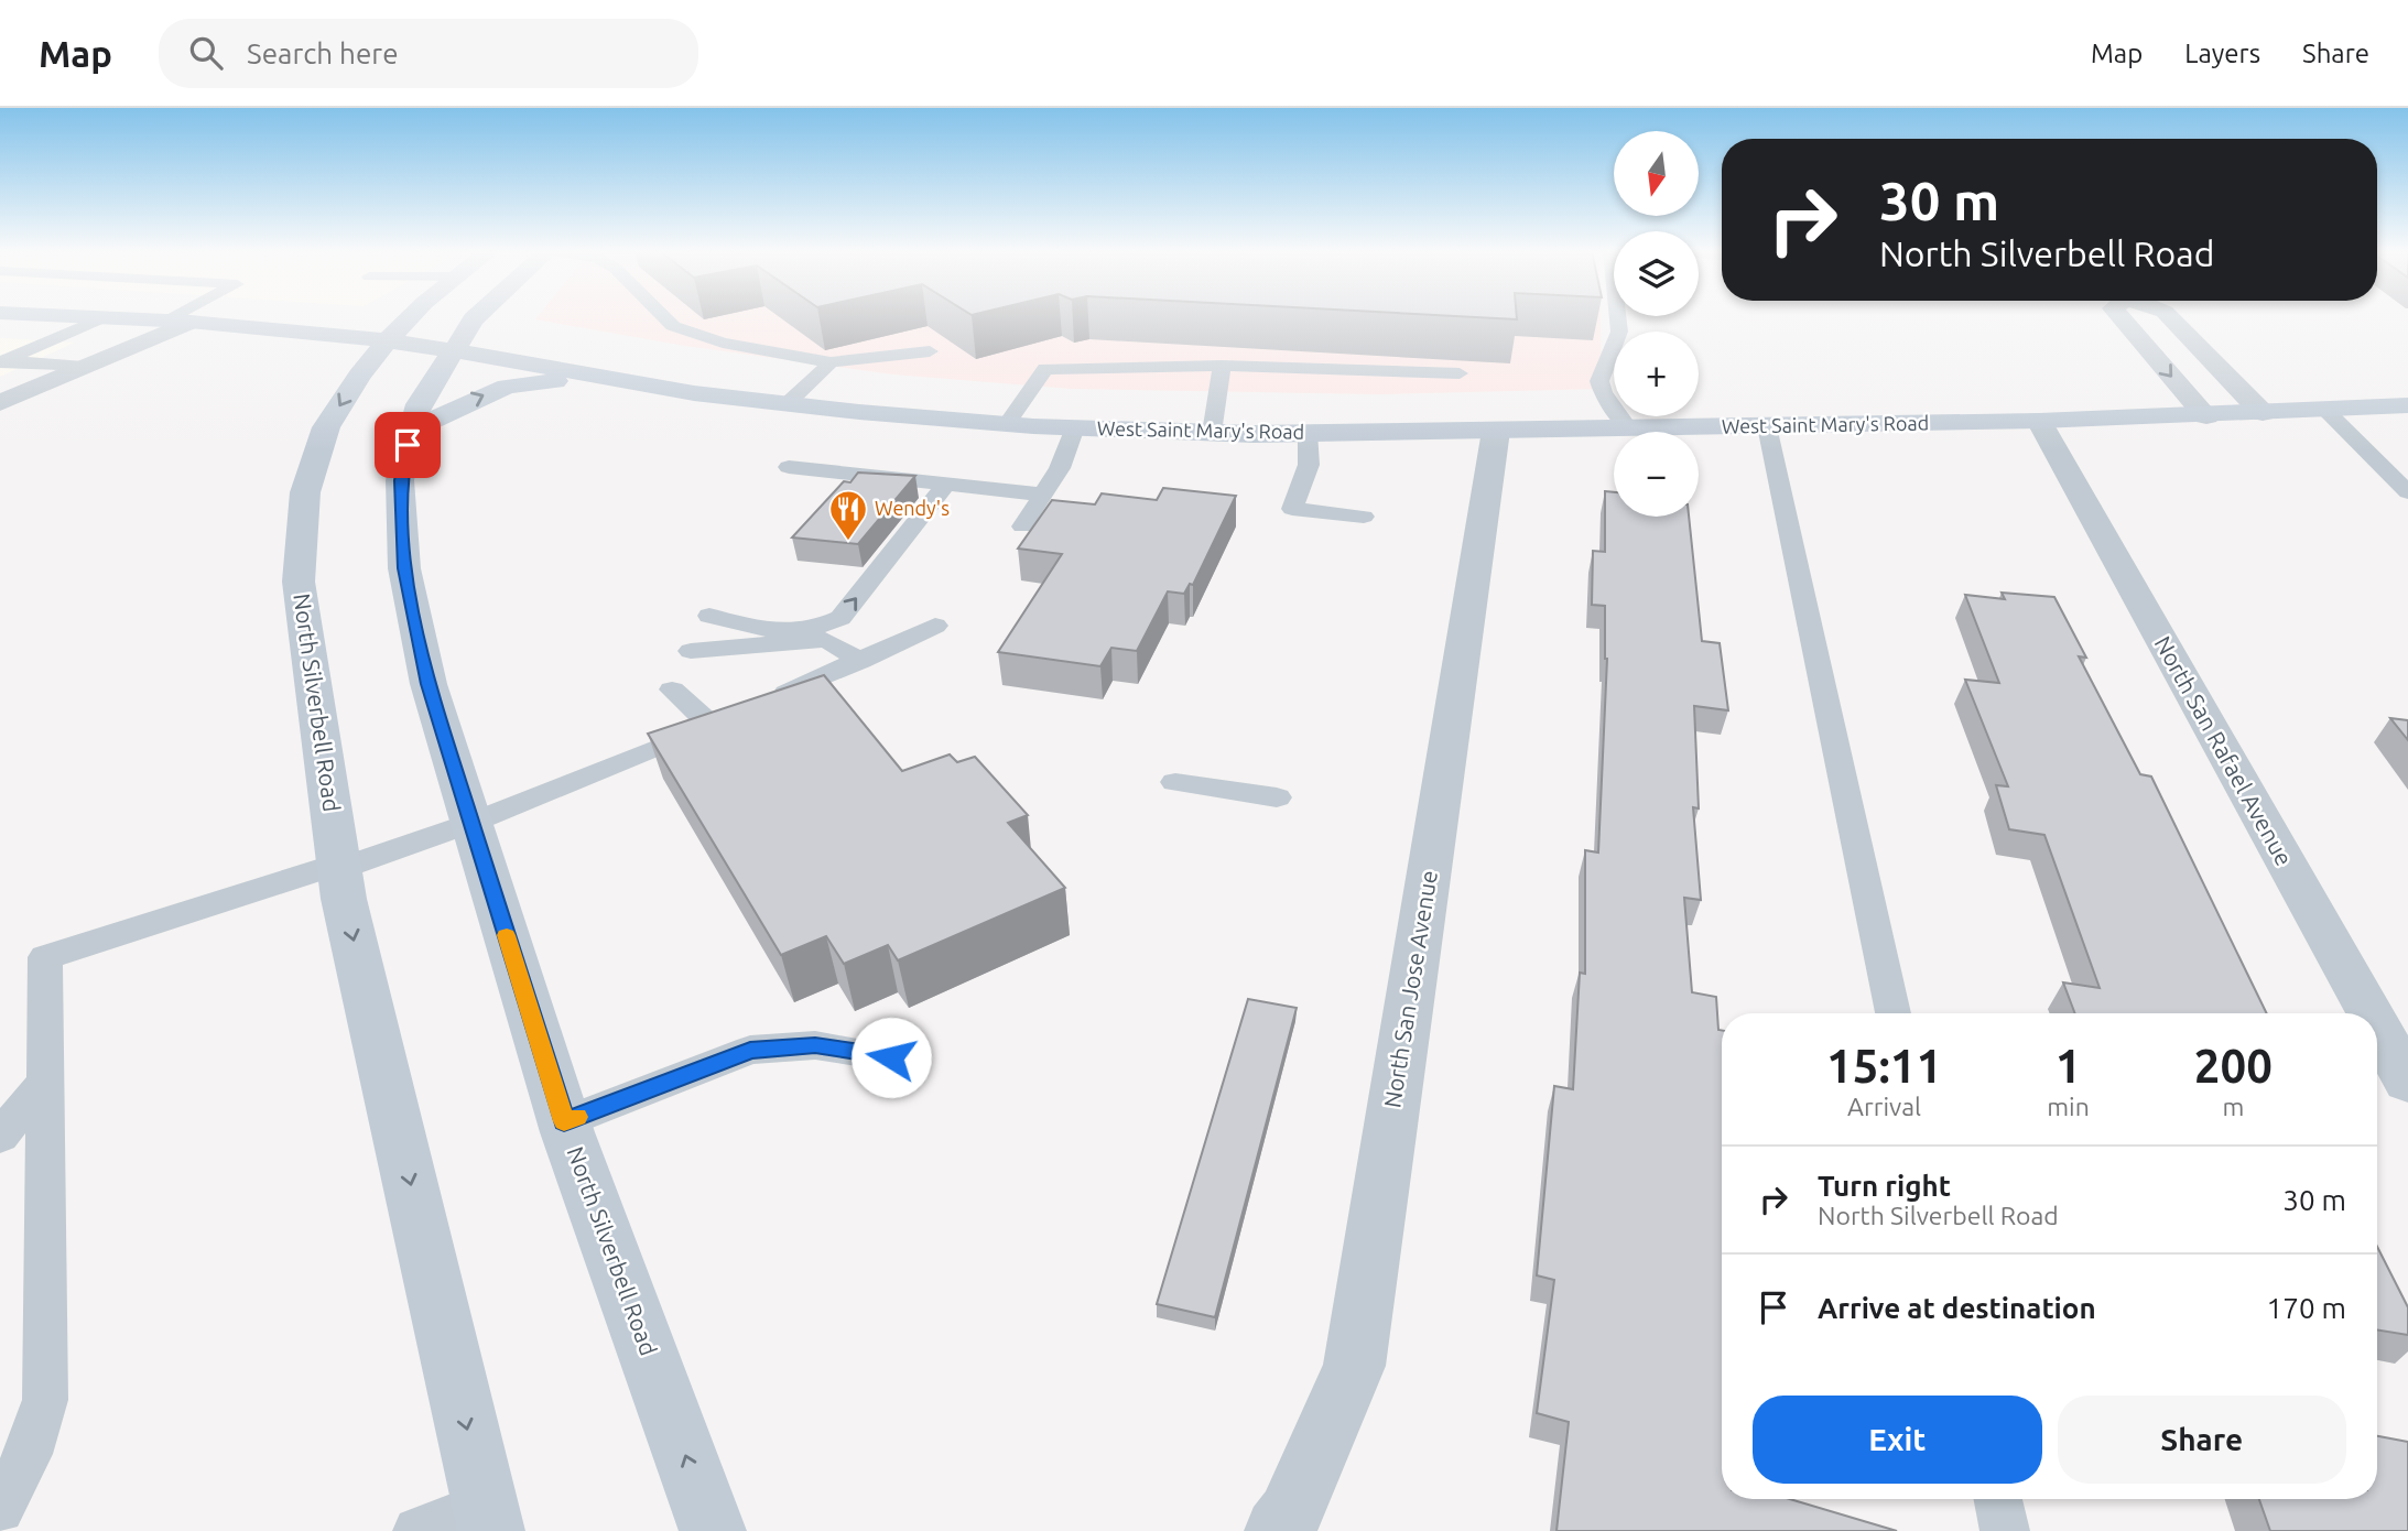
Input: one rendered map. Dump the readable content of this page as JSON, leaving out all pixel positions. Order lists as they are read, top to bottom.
{
  "streets": {
    "main road": ["West Saint Mary's Road", "North Silverbell Road"],
    "street": ["North San Rafael Avenue", "North San Jose Avenue"]
  },
  "crossings": [
    ["West Saint Mary's Road", "North Silverbell Road"],
    ["West Saint Mary's Road", "North San Rafael Avenue"],
    ["West Saint Mary's Road", "North San Jose Avenue"]
  ],
  "places": {
    "restaurant": ["Wendy's"]
  },
  "north": "bottom",
  "page": {
    "header": "Map",
    "search": "Search here",
    "nav": ["Map", "Layers", "Share"],
    "map_buttons": ["+", "−"],
    "turn": ["30 m", "North Silverbell Road"],
    "eta": [
      "15:11",
      "Arrival",
      "1",
      "min",
      "200",
      "m"
    ],
    "list": [
      {
        "name": "Turn right",
        "note": "North Silverbell Road",
        "value": "30 m"
      },
      {
        "name": "Arrive at destination",
        "value": "170 m"
      }
    ],
    "buttons": ["Exit", "Share"]
  }
}
